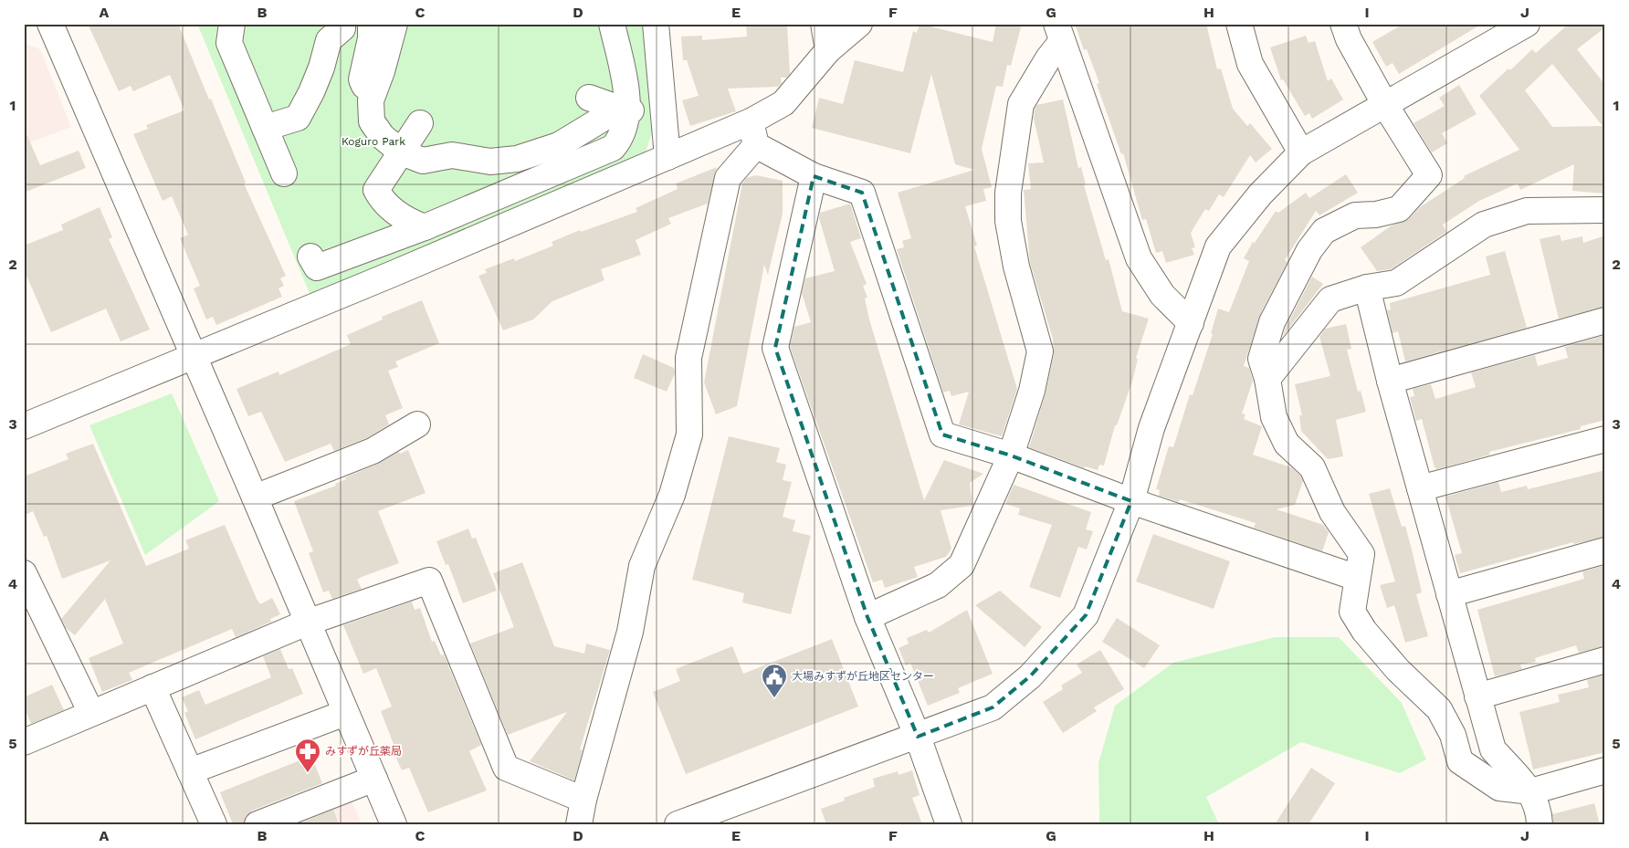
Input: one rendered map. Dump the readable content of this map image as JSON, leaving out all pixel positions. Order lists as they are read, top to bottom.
{
  "parks": ["Koguro Park"],
  "places": {
    "public building": ["大場みすずが丘地区センター"],
    "pharmacy": ["みすずが丘薬局"]
  },
  "grid": {
    "columns": [
      "A",
      "B",
      "C",
      "D",
      "E",
      "F",
      "G",
      "H",
      "I",
      "J"
    ],
    "rows": [
      "1",
      "2",
      "3",
      "4",
      "5"
    ]
  }
}
